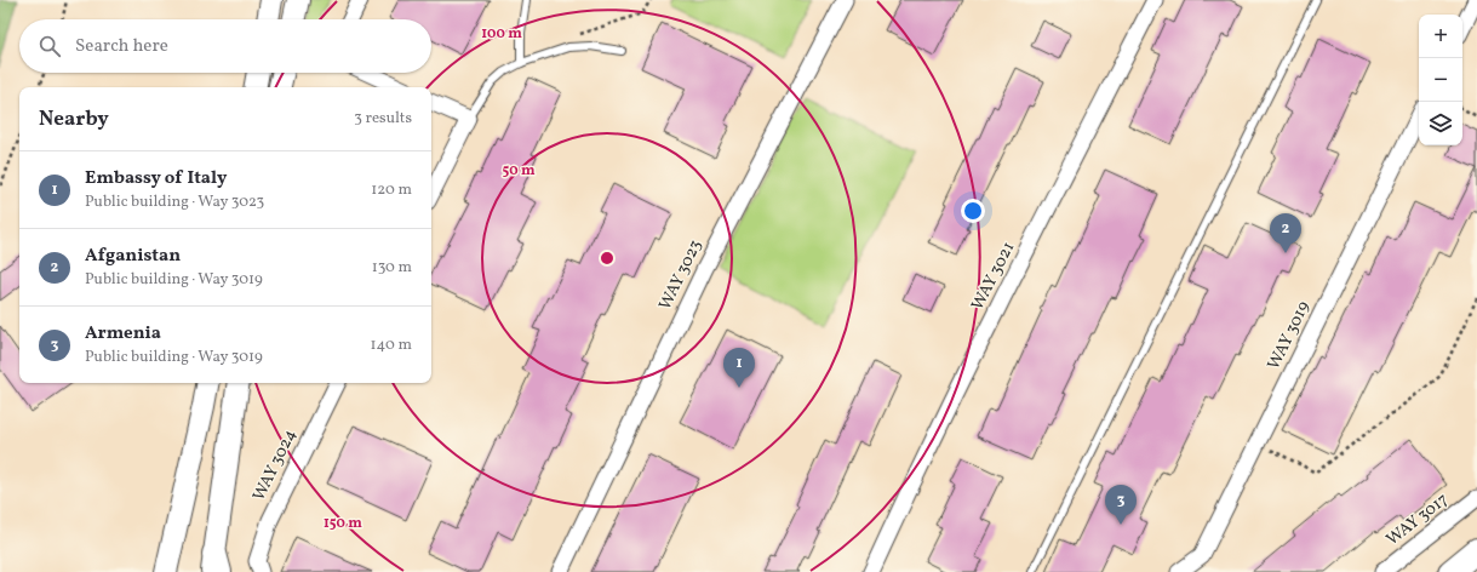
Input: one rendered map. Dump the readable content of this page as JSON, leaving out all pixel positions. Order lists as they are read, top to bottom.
{
  "streets": {
    "street": [
      "WAY 3023",
      "WAY 3021",
      "WAY 3019",
      "WAY 3024",
      "WAY 3017"
    ]
  },
  "page": {
    "map_buttons": ["+", "−"],
    "search": "Search here",
    "heading": ["Nearby", "3 results"],
    "list": [
      {
        "mark": "1",
        "name": "Embassy of Italy",
        "note": "Public building · Way 3023",
        "value": "120 m"
      },
      {
        "mark": "2",
        "name": "Afganistan",
        "note": "Public building · Way 3019",
        "value": "130 m"
      },
      {
        "mark": "3",
        "name": "Armenia",
        "note": "Public building · Way 3019",
        "value": "140 m"
      }
    ],
    "pins": ["2", "1", "3"]
  },
  "rings": ["100 m", "50 m", "150 m"]
}
